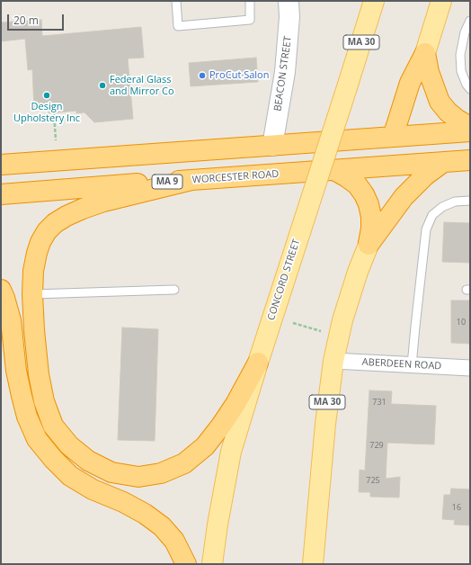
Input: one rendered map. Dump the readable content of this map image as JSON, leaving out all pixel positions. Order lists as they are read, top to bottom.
{
  "streets": {
    "highway": ["MA 30", "WORCESTER ROAD", "MA 9"],
    "main road": ["CONCORD STREET"],
    "street": ["BEACON STREET", "ABERDEEN ROAD"]
  },
  "crossings": [
    ["MA 30", "WORCESTER ROAD"],
    ["MA 30", "ABERDEEN ROAD"]
  ],
  "places": ["ProCut Salon", "Federal Glass and Mirror Co", "Design Upholstery Inc"],
  "house_numbers": [
    "10",
    "731",
    "729",
    "725",
    "16"
  ],
  "scale_bar": "20 m"
}
